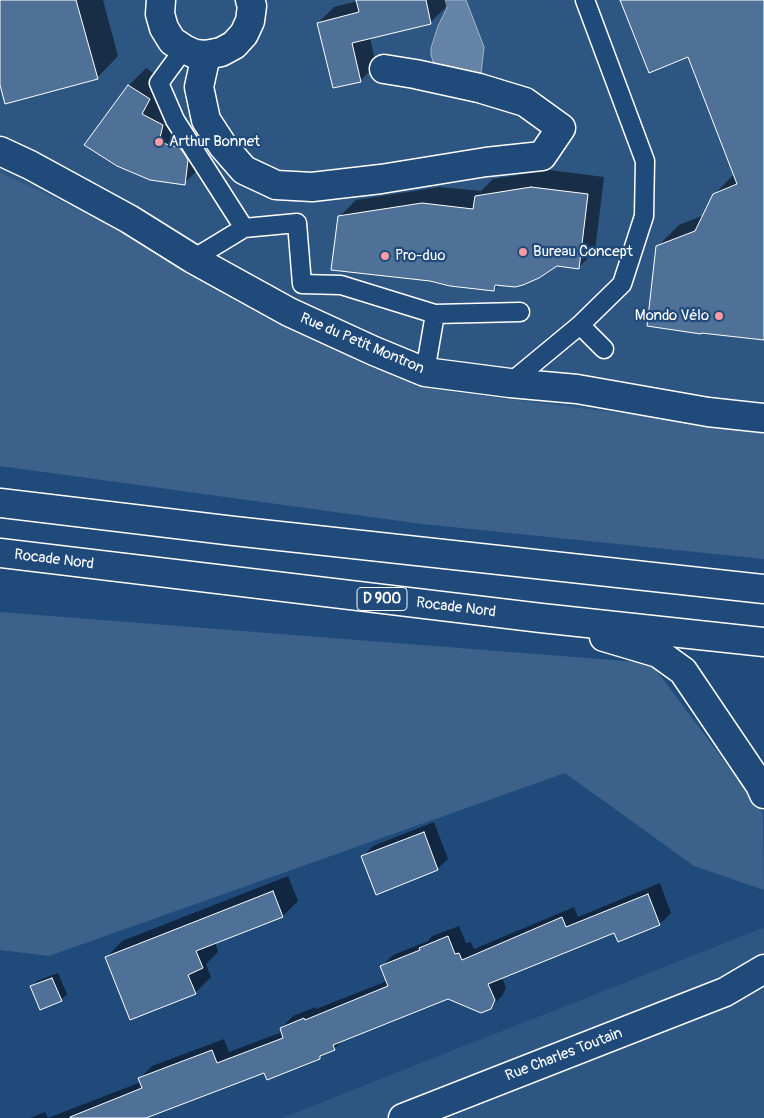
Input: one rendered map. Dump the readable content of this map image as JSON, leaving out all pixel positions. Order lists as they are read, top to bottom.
{
  "streets": {
    "street": [
      "Rue du Petit Montron",
      "Rocade Nord",
      "D 900",
      "Rue Charles Toutain"
    ]
  },
  "places": [
    "Arthur Bonnet",
    "Bureau Concept",
    "Pro-duo",
    "Mondo Vélo"
  ]
}
